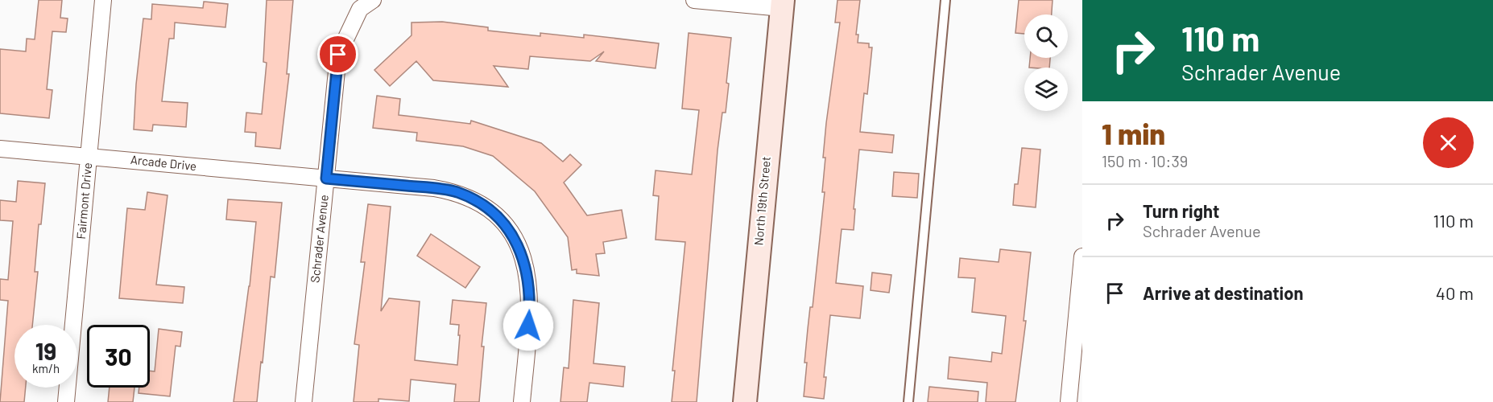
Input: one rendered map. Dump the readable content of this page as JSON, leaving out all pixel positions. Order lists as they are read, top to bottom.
{
  "streets": {
    "street": [
      "Arcade Drive",
      "Fairmont Drive",
      "North 19th Street",
      "Schrader Avenue"
    ]
  },
  "crossings": [
    ["Arcade Drive", "Fairmont Drive"],
    ["Arcade Drive", "Schrader Avenue"]
  ],
  "page": {
    "turn": ["110 m", "Schrader Avenue"],
    "heading": ["1 min", "150 m · 10:39"],
    "list": [
      {
        "name": "Turn right",
        "note": "Schrader Avenue",
        "value": "110 m"
      },
      {
        "name": "Arrive at destination",
        "value": "40 m"
      }
    ],
    "speed": "19 km/h",
    "limit": "30"
  }
}
